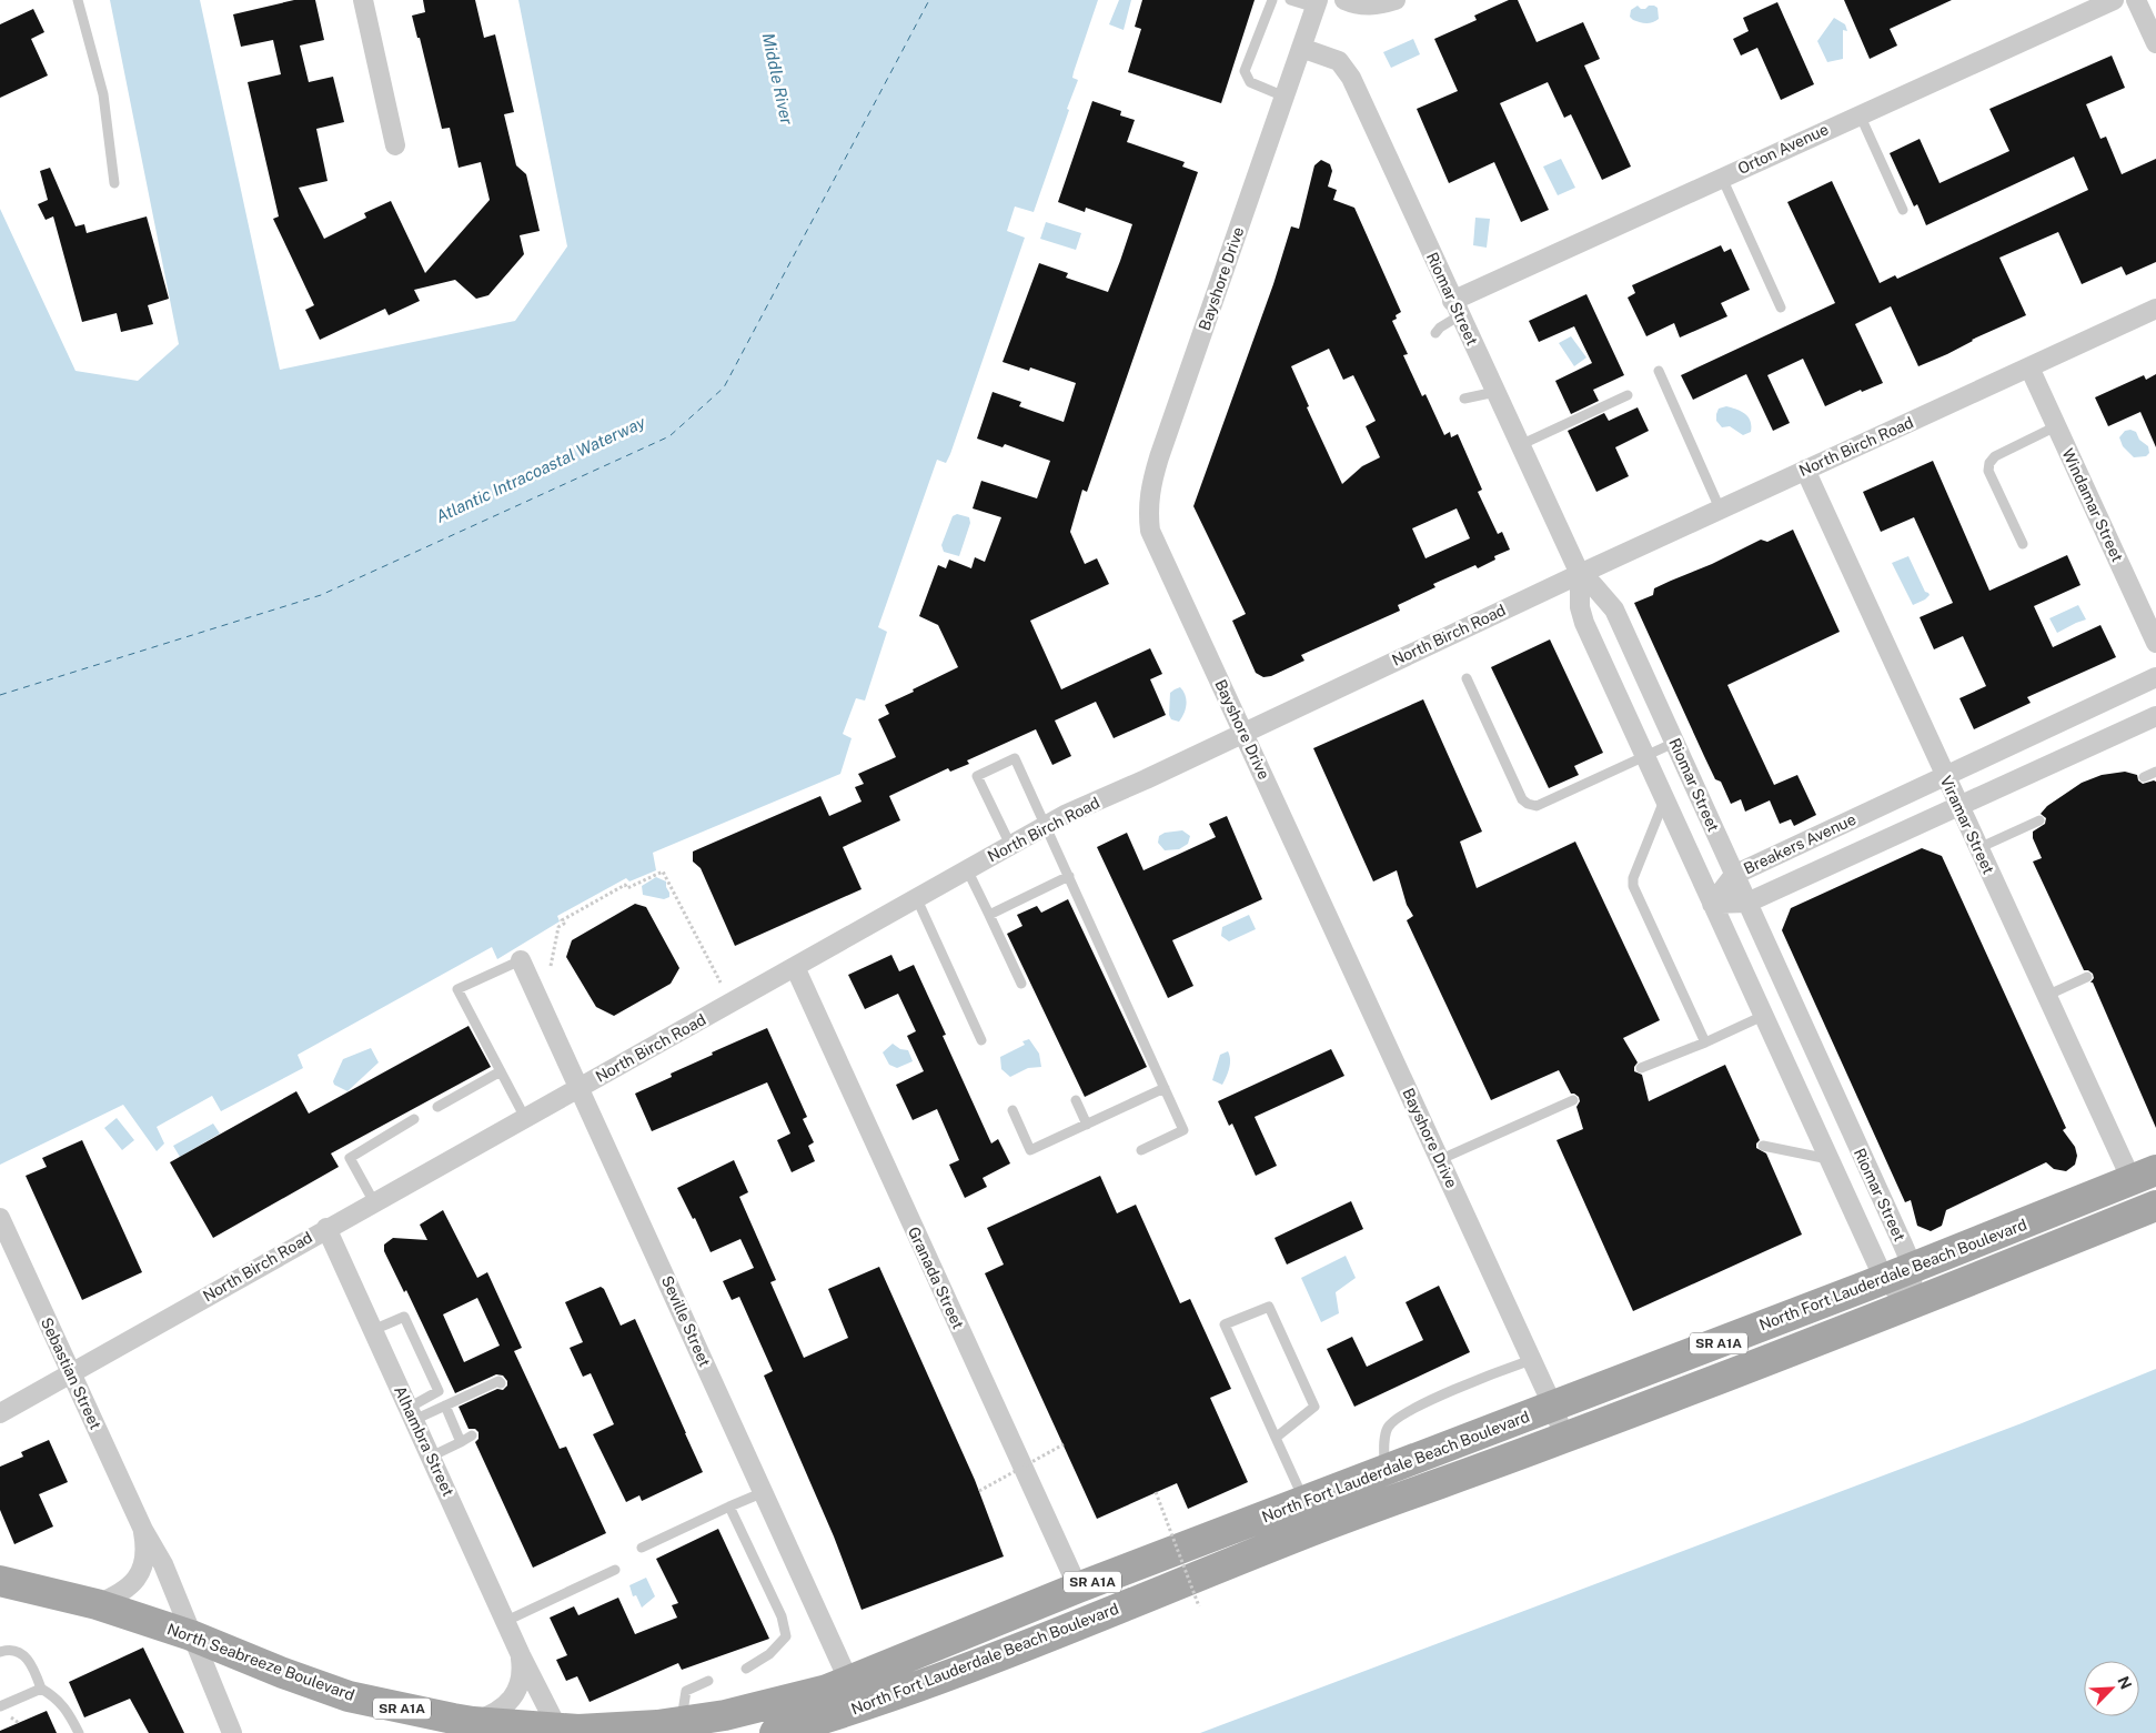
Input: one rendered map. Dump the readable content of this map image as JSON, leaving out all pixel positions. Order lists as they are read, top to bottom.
{
  "streets": {
    "main road": ["North Fort Lauderdale Beach Boulevard", "SR A1A", "North Seabreeze Boulevard"],
    "street": [
      "Orton Avenue",
      "Bayshore Drive",
      "Riomar Street",
      "North Birch Road",
      "Windamar Street",
      "Viramar Street",
      "Breakers Avenue",
      "Granada Street",
      "Seville Street",
      "Sebastian Street",
      "Alhambra Street"
    ]
  },
  "crossings": [
    ["Orton Avenue", "Riomar Street"],
    ["Bayshore Drive", "Riomar Street"],
    ["Bayshore Drive", "North Birch Road"],
    ["Bayshore Drive", "North Fort Lauderdale Beach Boulevard"],
    ["Riomar Street", "North Birch Road"],
    ["Riomar Street", "Breakers Avenue"],
    ["Riomar Street", "North Fort Lauderdale Beach Boulevard"],
    ["North Birch Road", "Windamar Street"],
    ["North Birch Road", "Viramar Street"],
    ["North Birch Road", "Granada Street"],
    ["North Birch Road", "Seville Street"],
    ["North Birch Road", "Sebastian Street"],
    ["North Birch Road", "Alhambra Street"],
    ["Viramar Street", "Breakers Avenue"],
    ["Viramar Street", "North Fort Lauderdale Beach Boulevard"],
    ["North Fort Lauderdale Beach Boulevard", "Granada Street"],
    ["North Fort Lauderdale Beach Boulevard", "Seville Street"],
    ["North Fort Lauderdale Beach Boulevard", "North Seabreeze Boulevard"],
    ["Sebastian Street", "North Seabreeze Boulevard"],
    ["Alhambra Street", "North Seabreeze Boulevard"]
  ],
  "water": ["Middle River", "Atlantic Intracoastal Waterway"],
  "north": "top right"
}
